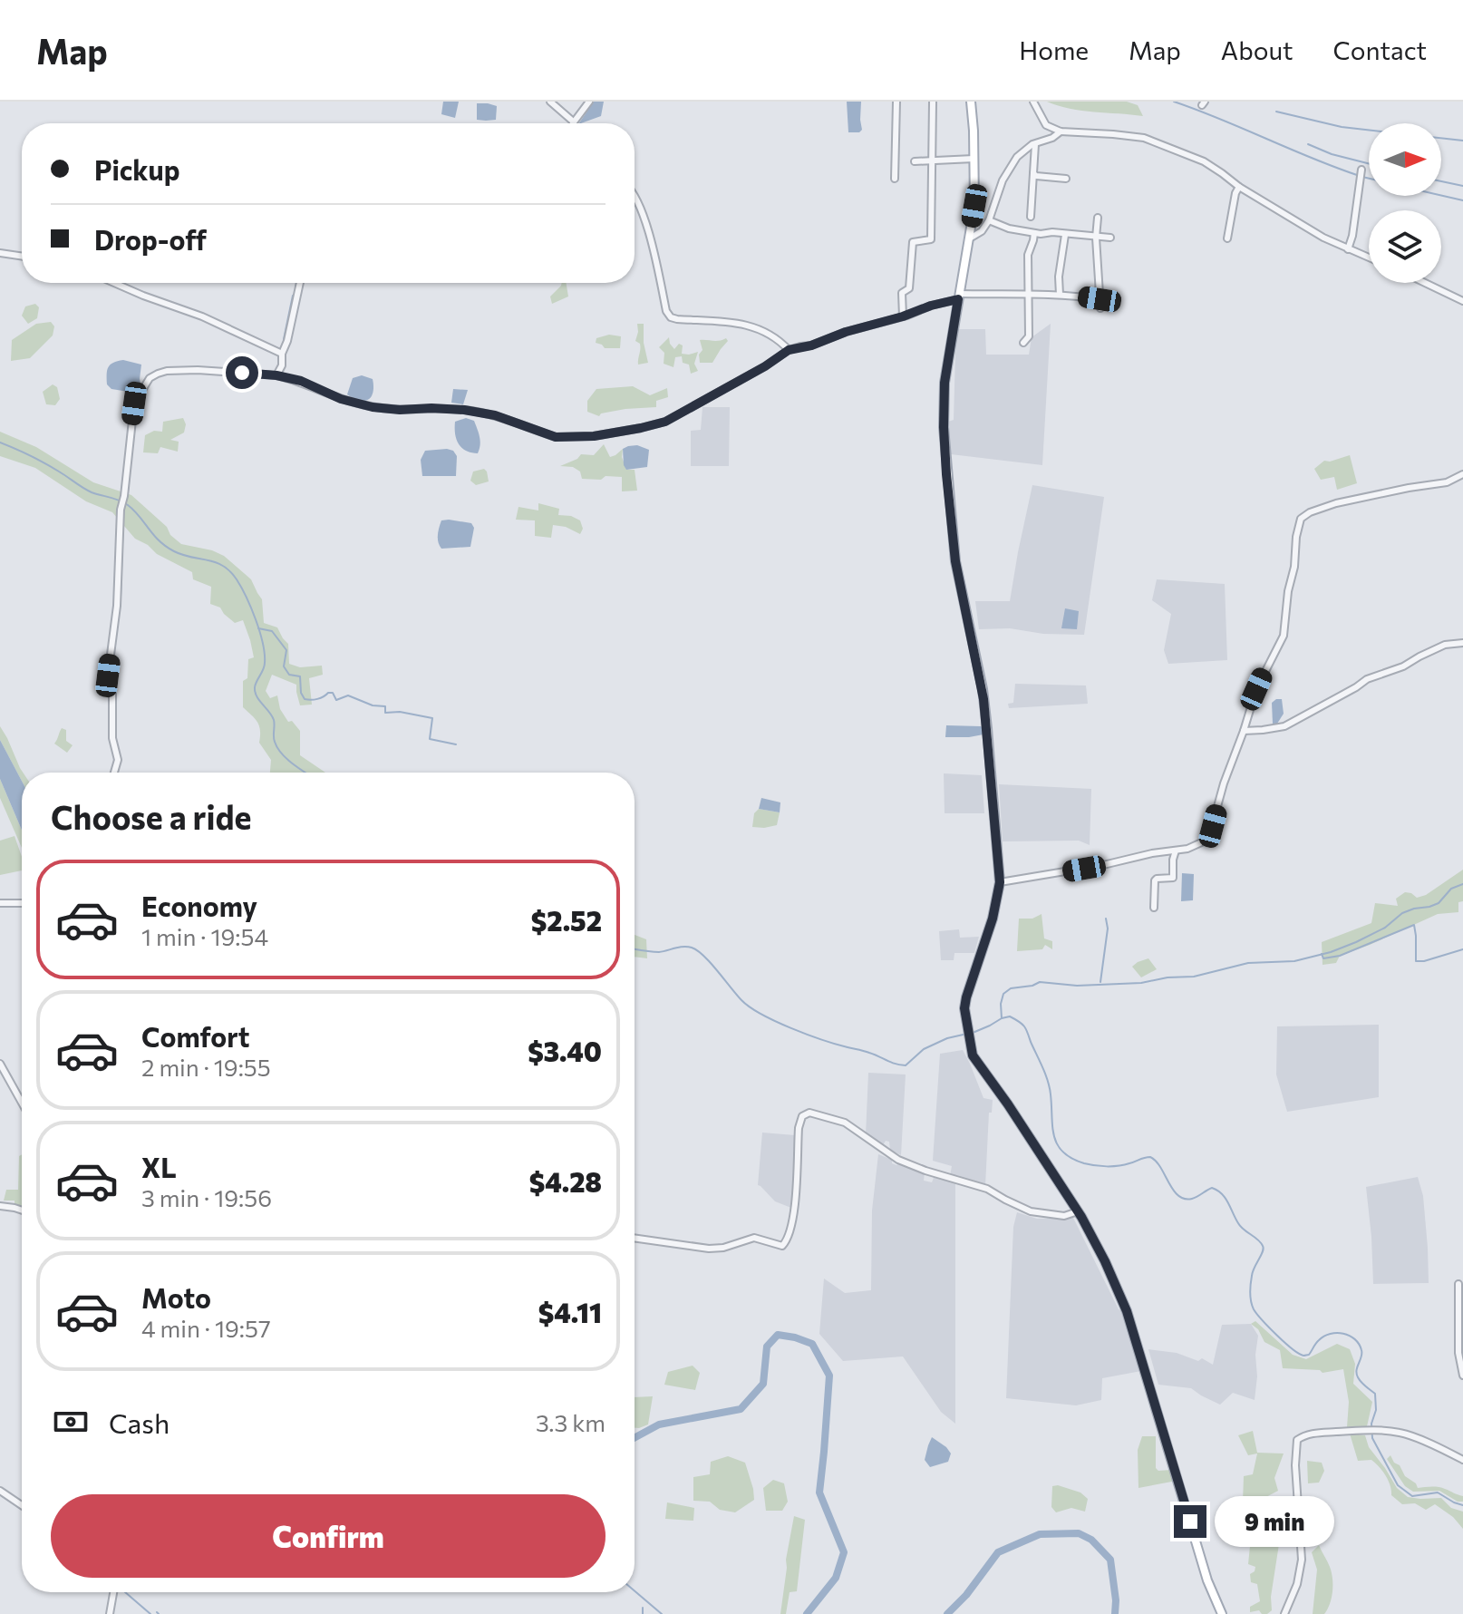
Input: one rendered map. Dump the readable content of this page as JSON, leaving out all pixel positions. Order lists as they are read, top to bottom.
{
  "north": "right",
  "page": {
    "header": "Map",
    "nav": [
      "Home",
      "Map",
      "About",
      "Contact"
    ],
    "banner": ["Pickup", "Drop-off"],
    "heading": "Choose a ride",
    "list": [
      {
        "name": "Economy",
        "note": "1 min · 19:54",
        "value": "$2.52"
      },
      {
        "name": "Comfort",
        "note": "2 min · 19:55",
        "value": "$3.40"
      },
      {
        "name": "XL",
        "note": "3 min · 19:56",
        "value": "$4.28"
      },
      {
        "name": "Moto",
        "note": "4 min · 19:57",
        "value": "$4.11"
      }
    ],
    "pay": ["Cash", "3.3 km"],
    "buttons": "Confirm",
    "bubble": "9 min"
  }
}
